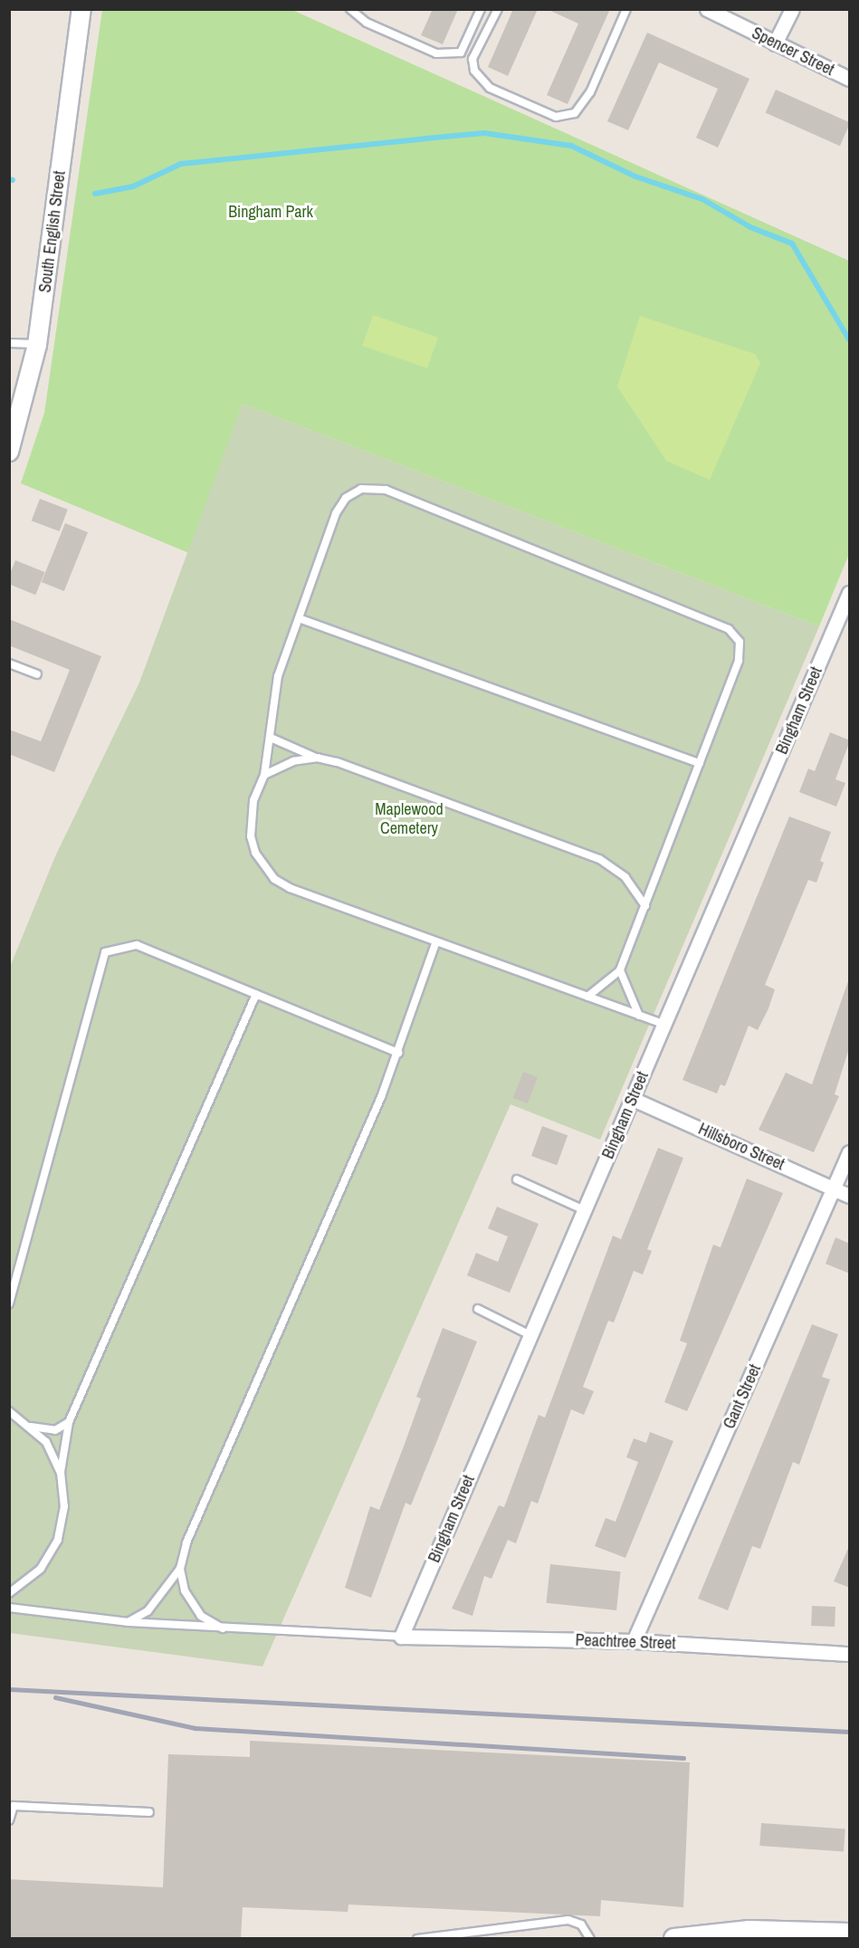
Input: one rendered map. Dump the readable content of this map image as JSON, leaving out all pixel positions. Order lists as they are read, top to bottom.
{
  "streets": {
    "street": [
      "Spencer Street",
      "South English Street",
      "Bingham Street",
      "Hillsboro Street",
      "Gant Street",
      "Peachtree Street"
    ]
  },
  "crossings": [
    ["Bingham Street", "Hillsboro Street"],
    ["Bingham Street", "Peachtree Street"],
    ["Hillsboro Street", "Gant Street"],
    ["Gant Street", "Peachtree Street"]
  ],
  "parks": ["Bingham Park", "Maplewood Cemetery"]
}
